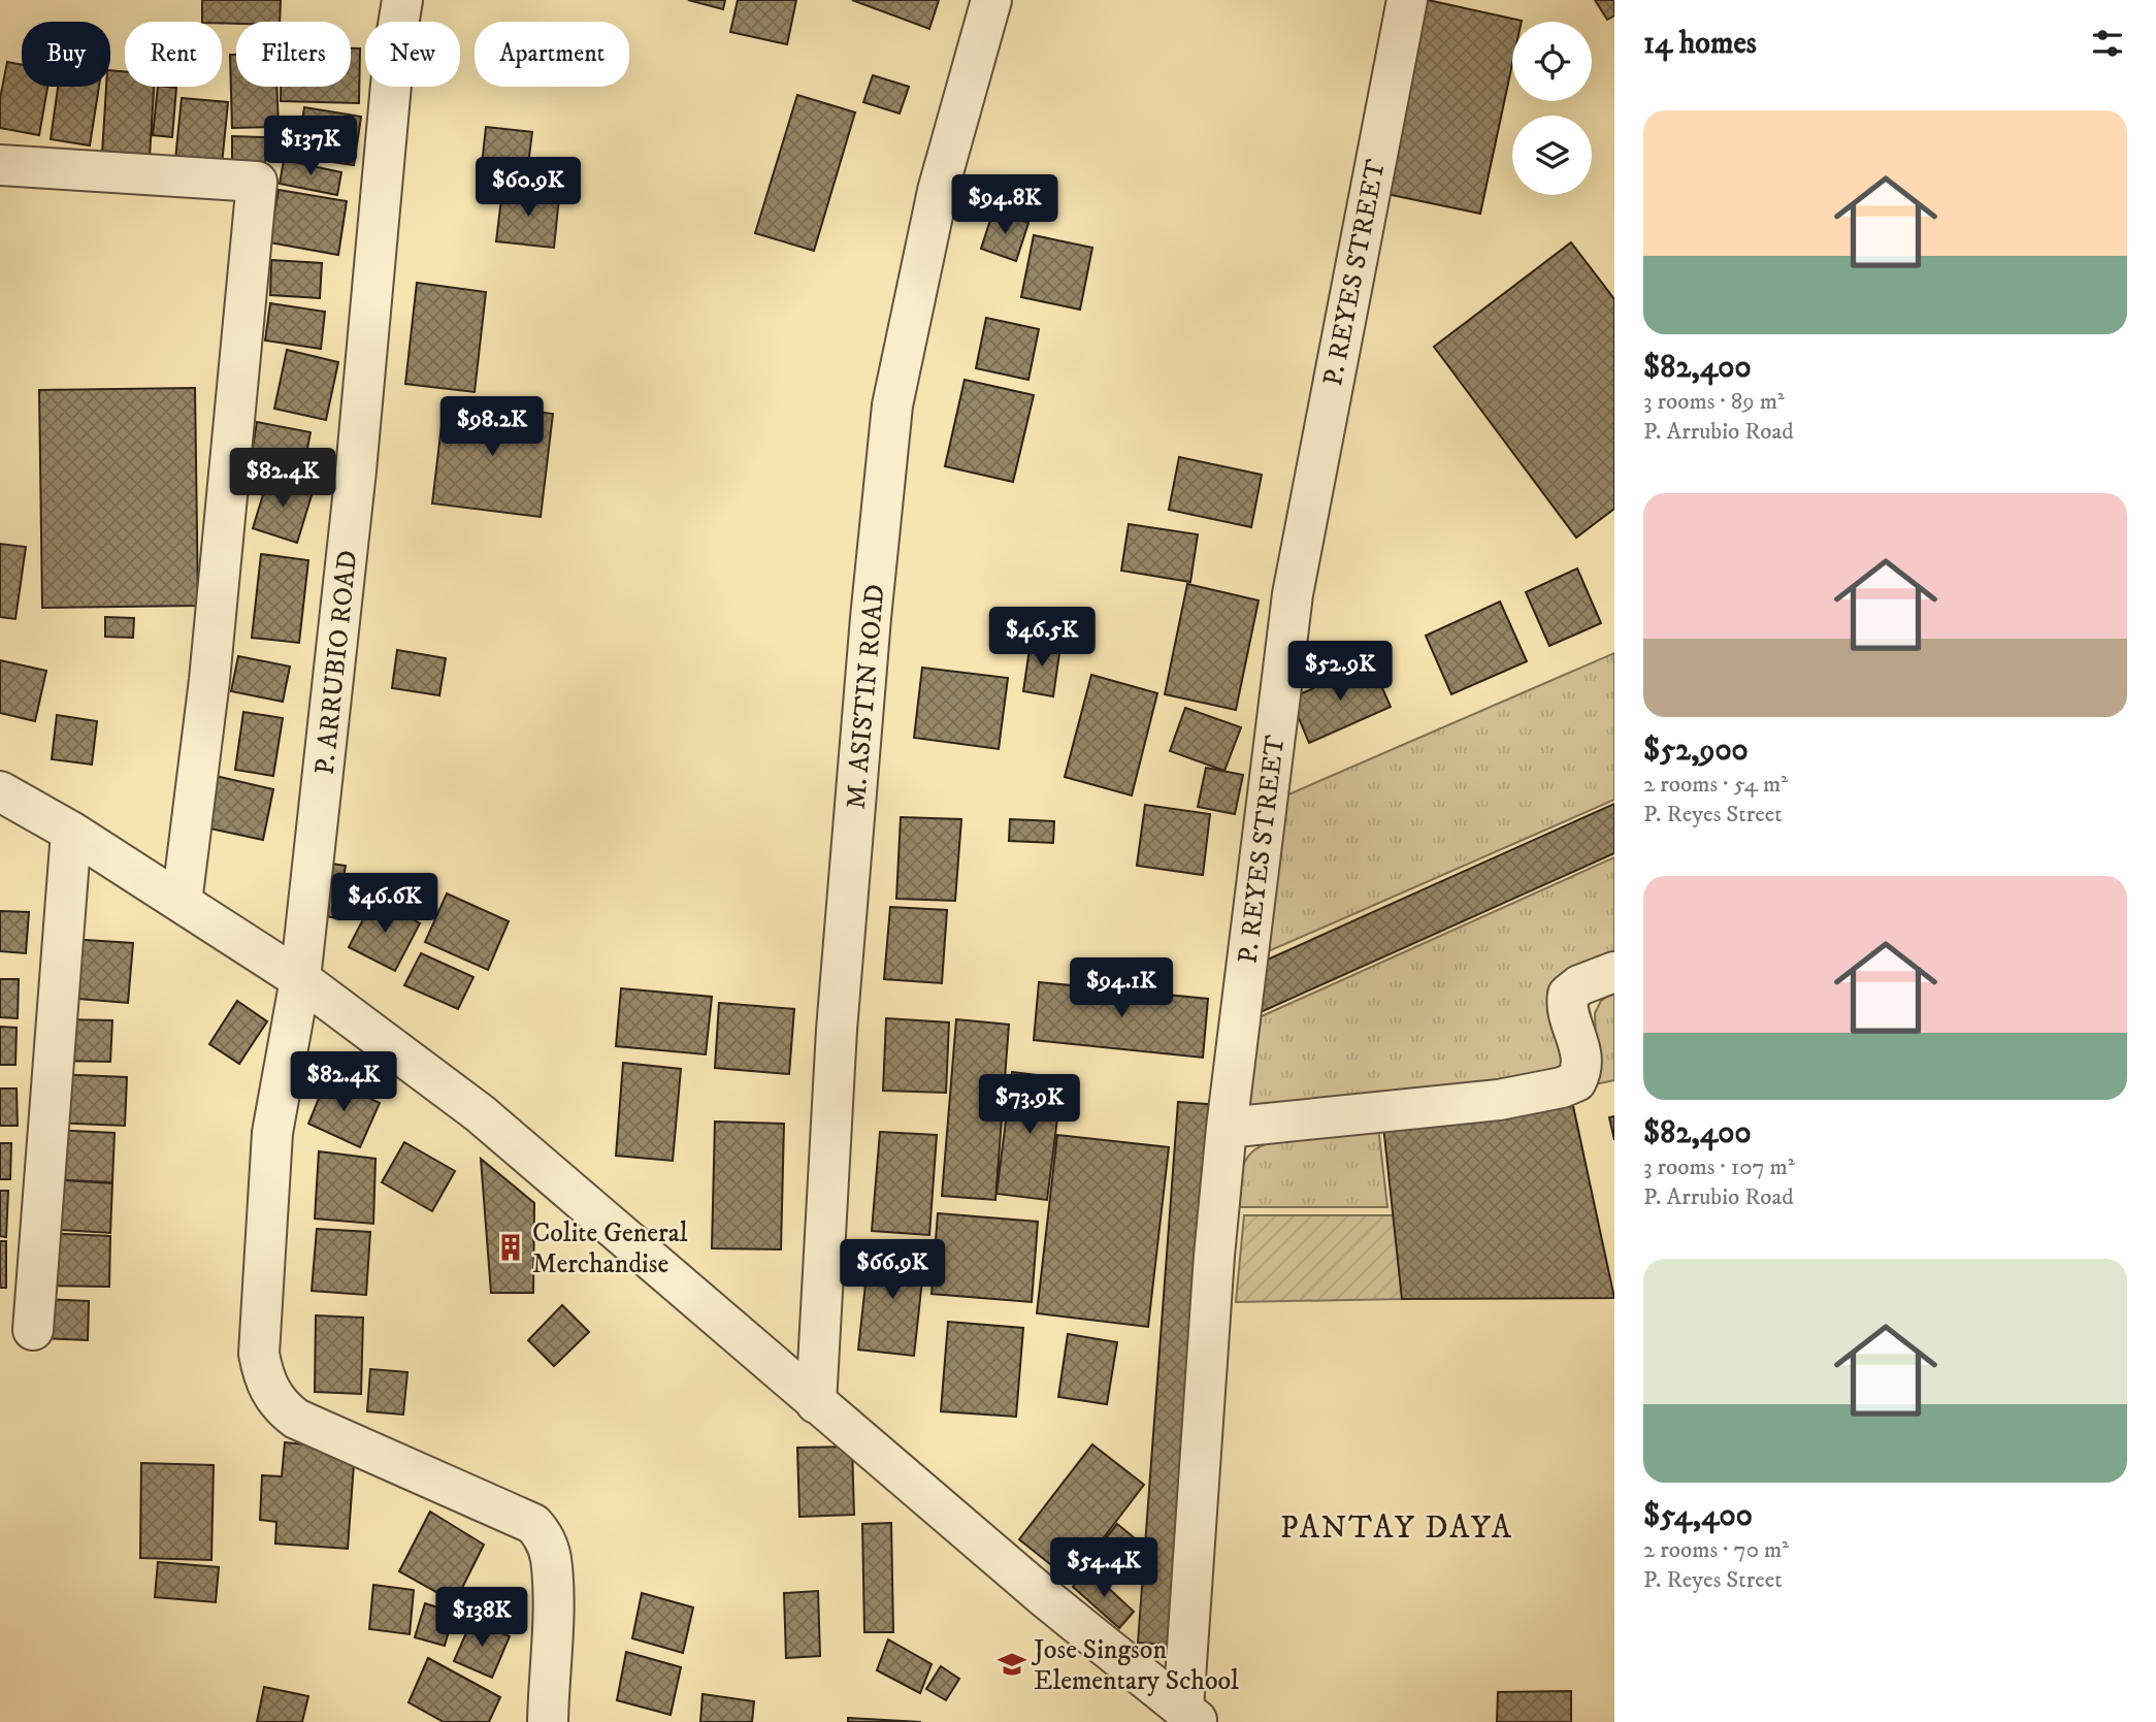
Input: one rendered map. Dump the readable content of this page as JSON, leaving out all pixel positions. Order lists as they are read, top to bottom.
{
  "streets": {
    "street": ["P. REYES STREET", "P. ARRUBIO ROAD", "M. ASISTIN ROAD"]
  },
  "districts": ["PANTAY DAYA"],
  "places": {
    "building": ["Colite General Merchandise"],
    "school or university": ["Jose Singson Elementary School"]
  },
  "page": {
    "heading": "14 homes",
    "chip": [
      "Buy",
      "Rent",
      "Filters",
      "New",
      "Apartment"
    ],
    "list": [
      {
        "name": "$82,400",
        "note": "3 rooms · 89 m² · P. Arrubio Road"
      },
      {
        "name": "$52,900",
        "note": "2 rooms · 54 m² · P. Reyes Street"
      },
      {
        "name": "$82,400",
        "note": "3 rooms · 107 m² · P. Arrubio Road"
      },
      {
        "name": "$54,400",
        "note": "2 rooms · 70 m² · P. Reyes Street"
      }
    ],
    "price": [
      "$137K",
      "$60.9K",
      "$94.8K",
      "$98.2K",
      "$82.4K",
      "$46.5K",
      "$52.9K",
      "$46.6K",
      "$94.1K",
      "$82.4K",
      "$73.9K",
      "$66.9K",
      "$54.4K",
      "$138K"
    ]
  }
}
